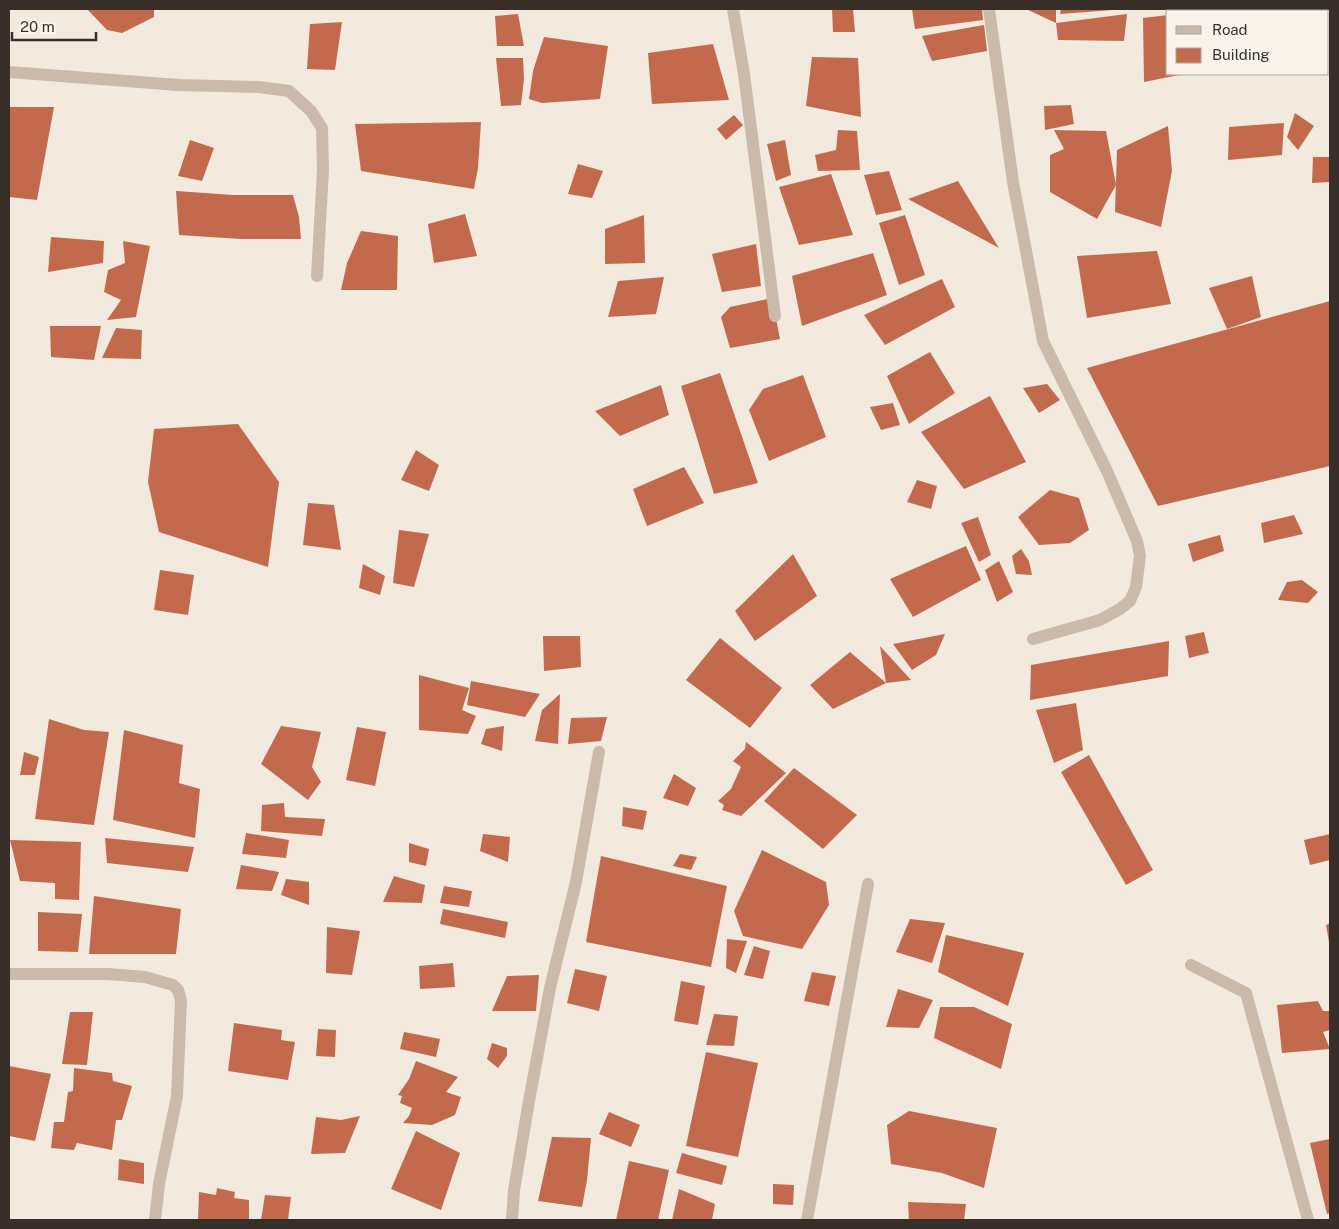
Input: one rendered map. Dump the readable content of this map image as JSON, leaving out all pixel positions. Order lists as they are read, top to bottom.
{
  "legend": ["Road", "Building"],
  "scale_bar": "20 m"
}
